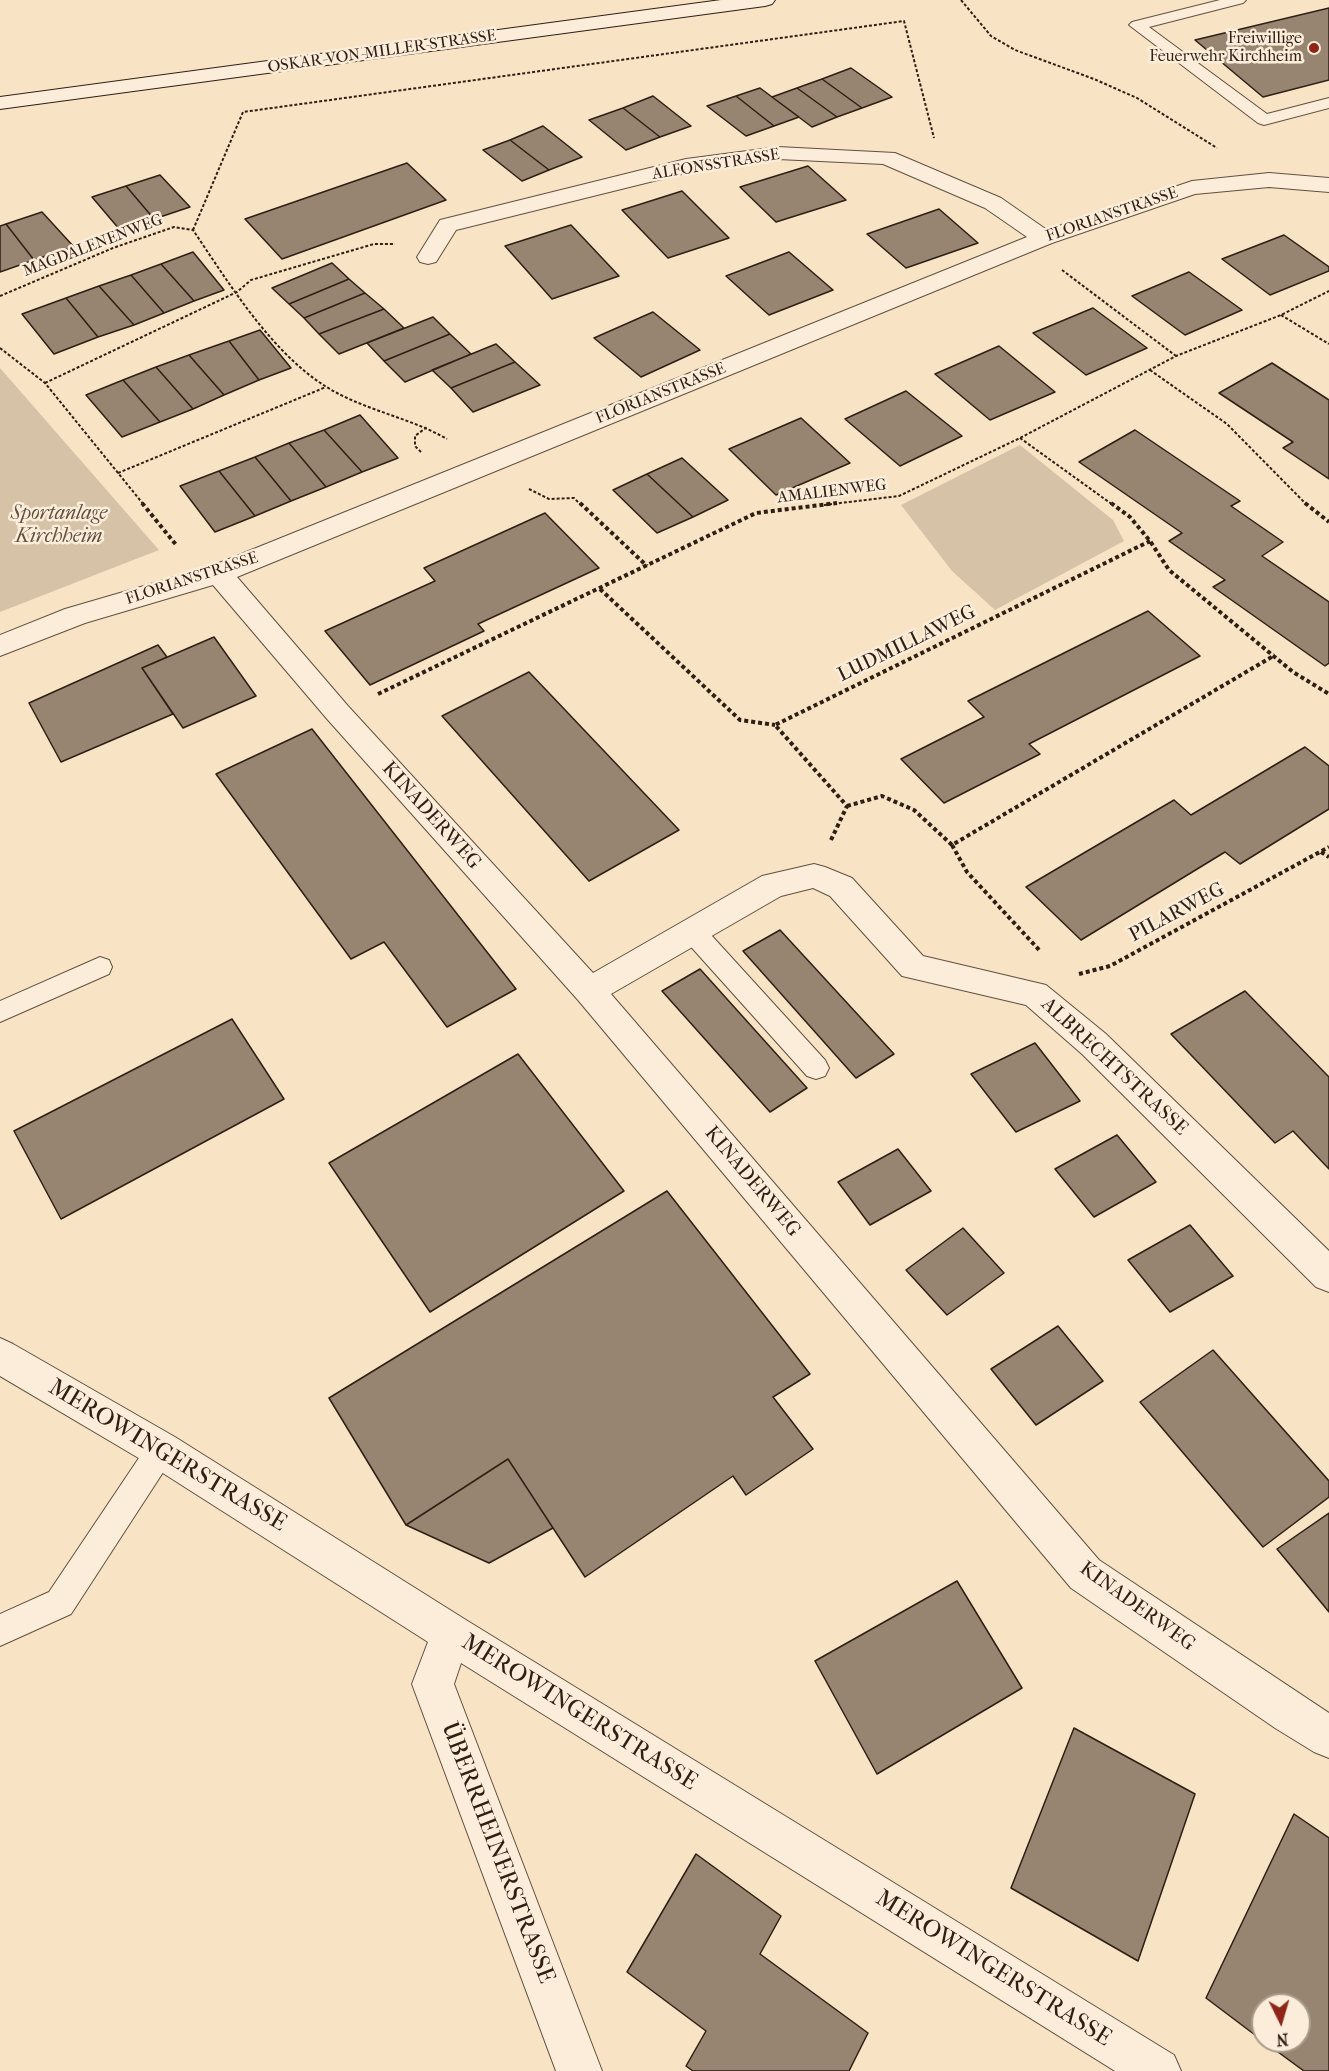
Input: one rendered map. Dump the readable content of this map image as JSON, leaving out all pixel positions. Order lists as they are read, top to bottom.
{
  "streets": {
    "street": [
      "OSKAR-VON-MILLER-STRASSE",
      "ALFONSSTRASSE",
      "FLORIANSTRASSE",
      "KINADERWEG",
      "ALBRECHTSTRASSE",
      "MEROWINGERSTRASSE",
      "ÜBERRHEINERSTRASSE"
    ],
    "path": [
      "MAGDALENENWEG",
      "AMALIENWEG",
      "LUDMILLAWEG",
      "PILARWEG"
    ]
  },
  "crossings": [
    ["ALFONSSTRASSE", "FLORIANSTRASSE"],
    ["FLORIANSTRASSE", "MAGDALENENWEG"],
    ["FLORIANSTRASSE", "KINADERWEG"],
    ["AMALIENWEG", "KINADERWEG"],
    ["PILARWEG", "ALBRECHTSTRASSE"],
    ["MEROWINGERSTRASSE", "ÜBERRHEINERSTRASSE"]
  ],
  "parks": ["Sportanlage Kirchheim"],
  "places": ["Freiwillige Feuerwehr Kirchheim"],
  "north": "bottom"
}
